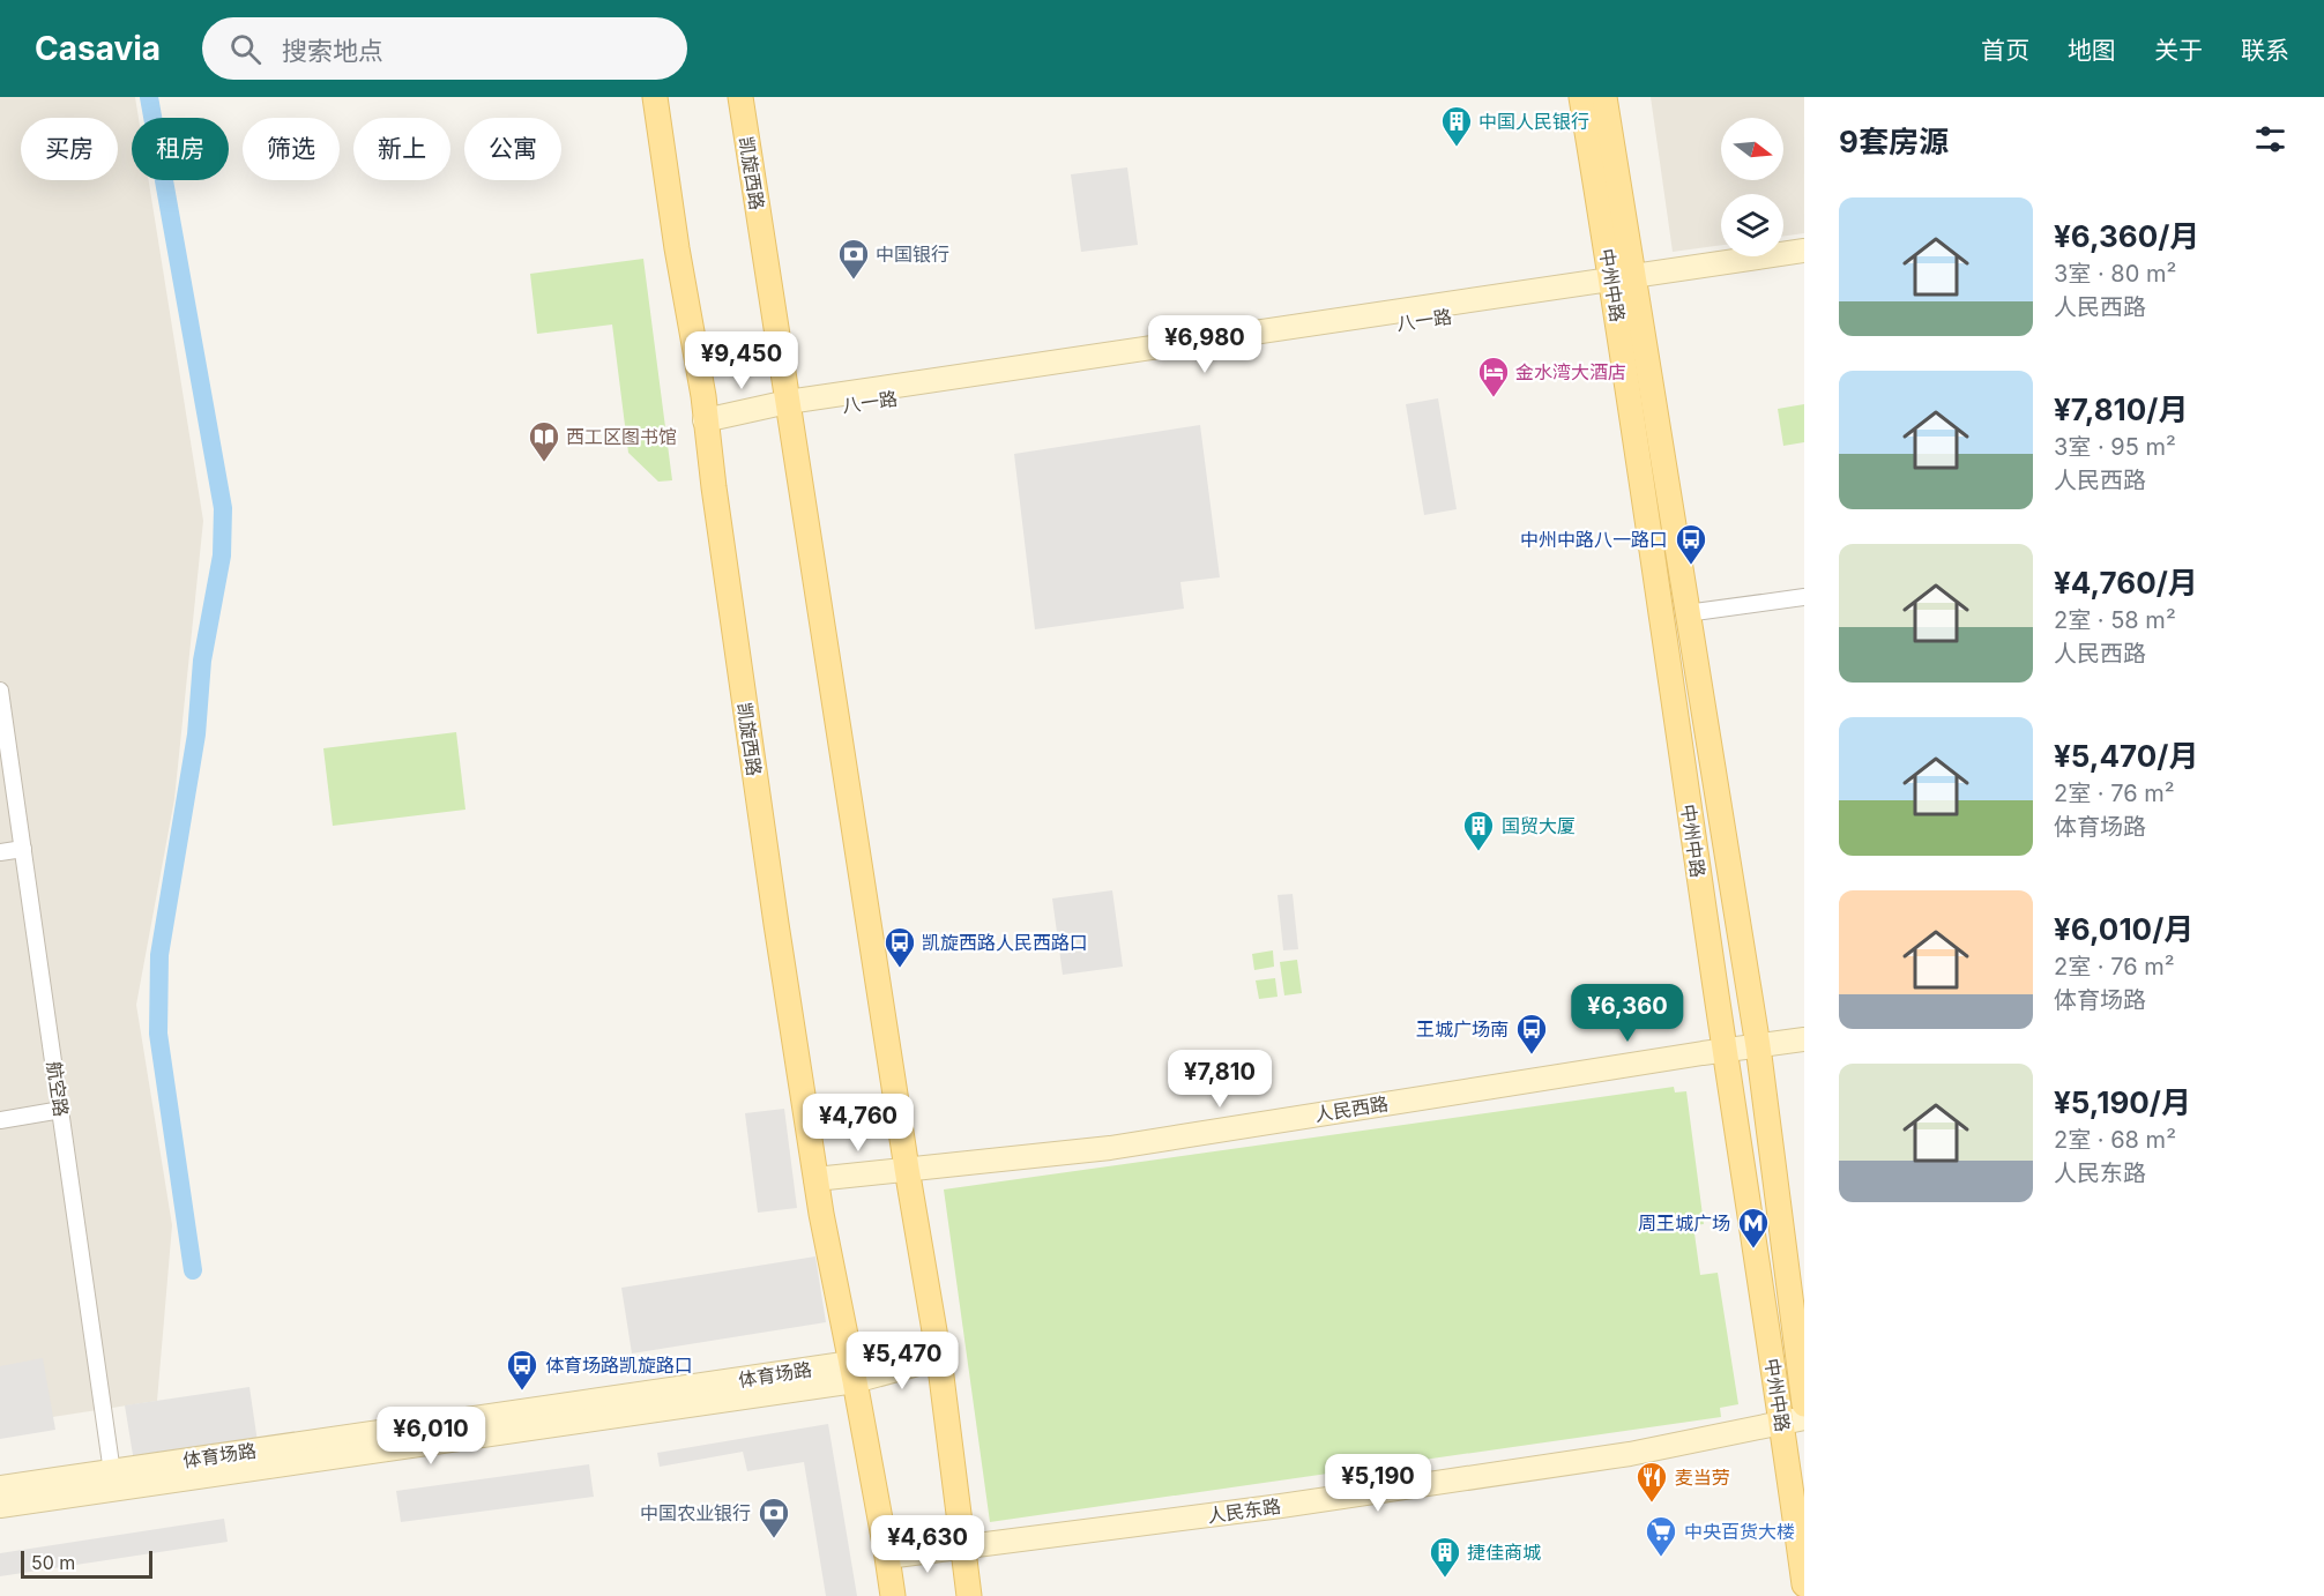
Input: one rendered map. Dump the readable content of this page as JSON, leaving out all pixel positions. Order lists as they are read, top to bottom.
{
  "streets": {
    "main road": [
      "凯旋西路",
      "中州中路",
      "八一路",
      "人民西路",
      "体育场路",
      "人民东路"
    ],
    "street": ["航空路"]
  },
  "crossings": [
    ["凯旋西路", "八一路"],
    ["凯旋西路", "人民西路"],
    ["凯旋西路", "体育场路"],
    ["凯旋西路", "人民东路"],
    ["中州中路", "八一路"],
    ["中州中路", "人民西路"],
    ["中州中路", "人民东路"],
    ["航空路", "体育场路"]
  ],
  "places": {
    "building": ["中国人民银行", "国贸大厦", "捷佳商城"],
    "bank": ["中国银行", "中国农业银行"],
    "hotel": ["金水湾大酒店"],
    "library": ["西工区图书馆"],
    "bus stop": [
      "中州中路八一路口",
      "凯旋西路人民西路口",
      "王城广场南",
      "体育场路凯旋路口"
    ],
    "metro station": ["周王城广场"],
    "restaurant": ["麦当劳"],
    "supermarket": ["中央百货大楼"]
  },
  "scale_bar": "50 m",
  "north": "right",
  "page": {
    "header": "Casavia",
    "search": "搜索地点",
    "nav": [
      "首页",
      "地图",
      "关于",
      "联系"
    ],
    "heading": "9套房源",
    "chip": [
      "买房",
      "租房",
      "筛选",
      "新上",
      "公寓"
    ],
    "list": [
      {
        "name": "¥6,360/月",
        "note": "3室 · 80 m² · 人民西路"
      },
      {
        "name": "¥7,810/月",
        "note": "3室 · 95 m² · 人民西路"
      },
      {
        "name": "¥4,760/月",
        "note": "2室 · 58 m² · 人民西路"
      },
      {
        "name": "¥5,470/月",
        "note": "2室 · 76 m² · 体育场路"
      },
      {
        "name": "¥6,010/月",
        "note": "2室 · 76 m² · 体育场路"
      },
      {
        "name": "¥5,190/月",
        "note": "2室 · 68 m² · 人民东路"
      }
    ],
    "price": [
      "¥6,980",
      "¥9,450",
      "¥6,360",
      "¥7,810",
      "¥4,760",
      "¥5,470",
      "¥6,010",
      "¥5,190",
      "¥4,630"
    ],
    "scale": "50 m"
  }
}
